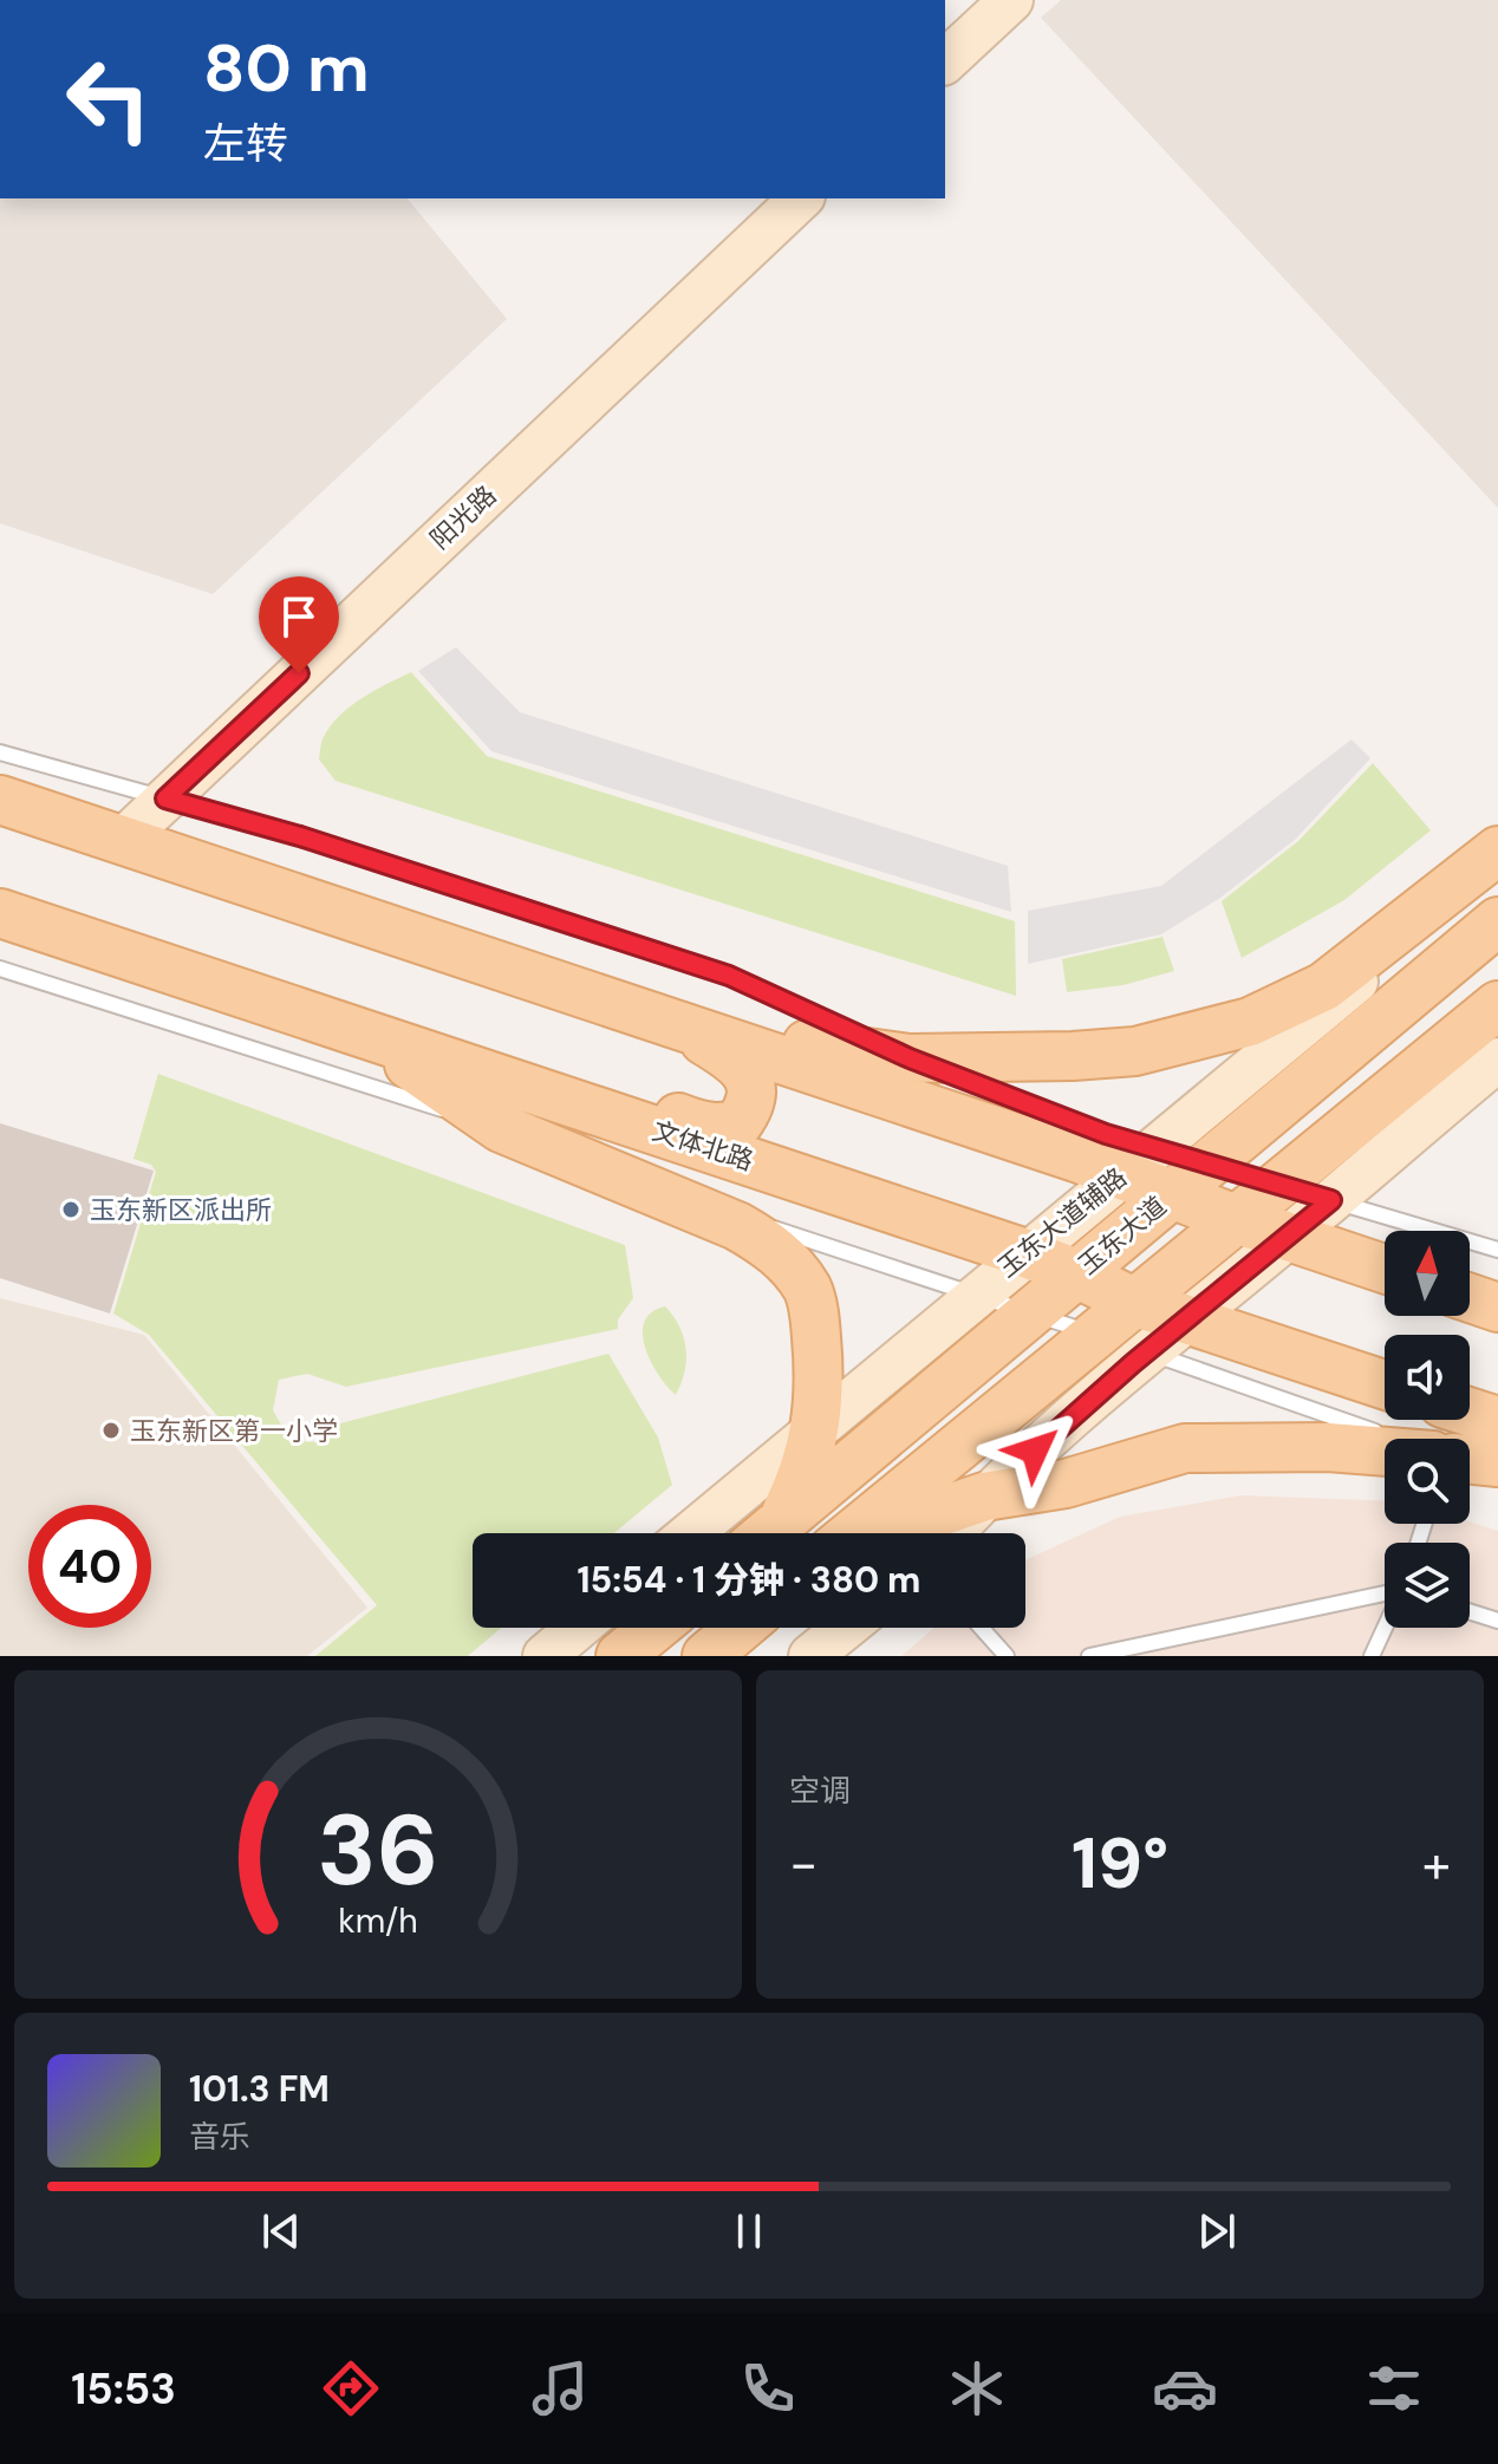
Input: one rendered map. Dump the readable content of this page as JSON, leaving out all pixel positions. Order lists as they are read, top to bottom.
{
  "streets": {
    "main road": ["文体北路", "玉东大道"],
    "street": ["阳光路", "玉东大道辅路"]
  },
  "crossings": [
    ["文体北路", "玉东大道辅路"],
    ["文体北路", "玉东大道"]
  ],
  "places": ["玉东新区派出所", "玉东新区第一小学"],
  "north": "top",
  "page": {
    "turn": ["80 m", "左转"],
    "limit": "40",
    "trip": "15:54 · 1 分钟 · 380 m",
    "tile": "空调",
    "heat": ["−", "19°", "+"],
    "song": ["101.3 FM", "音乐"],
    "tabs": "15:53",
    "gauge": ["36", "km/h"]
  }
}
